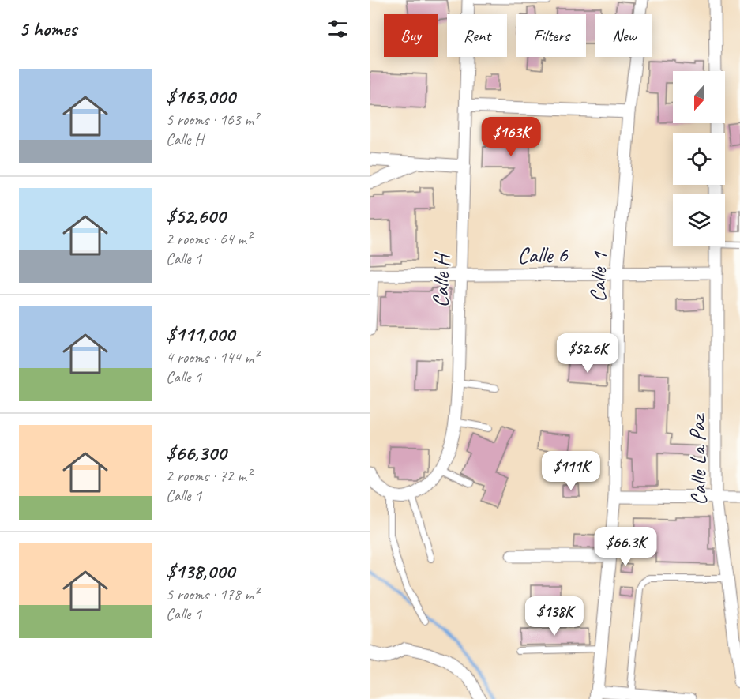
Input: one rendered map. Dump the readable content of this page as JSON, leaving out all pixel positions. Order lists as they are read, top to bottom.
{
  "streets": {
    "street": [
      "Calle 6",
      "Calle 1",
      "Calle H",
      "Calle La Paz"
    ]
  },
  "crossings": [
    ["Calle 6", "Calle 1"],
    ["Calle 6", "Calle H"],
    ["Calle 6", "Calle La Paz"]
  ],
  "north": "bottom",
  "page": {
    "heading": "5 homes",
    "chip": [
      "Buy",
      "Rent",
      "Filters",
      "New"
    ],
    "list": [
      {
        "name": "$163,000",
        "note": "5 rooms · 163 m² · Calle H"
      },
      {
        "name": "$52,600",
        "note": "2 rooms · 64 m² · Calle 1"
      },
      {
        "name": "$111,000",
        "note": "4 rooms · 144 m² · Calle 1"
      },
      {
        "name": "$66,300",
        "note": "2 rooms · 72 m² · Calle 1"
      },
      {
        "name": "$138,000",
        "note": "5 rooms · 178 m² · Calle 1"
      }
    ],
    "price": [
      "$163K",
      "$52.6K",
      "$111K",
      "$66.3K",
      "$138K"
    ]
  }
}
